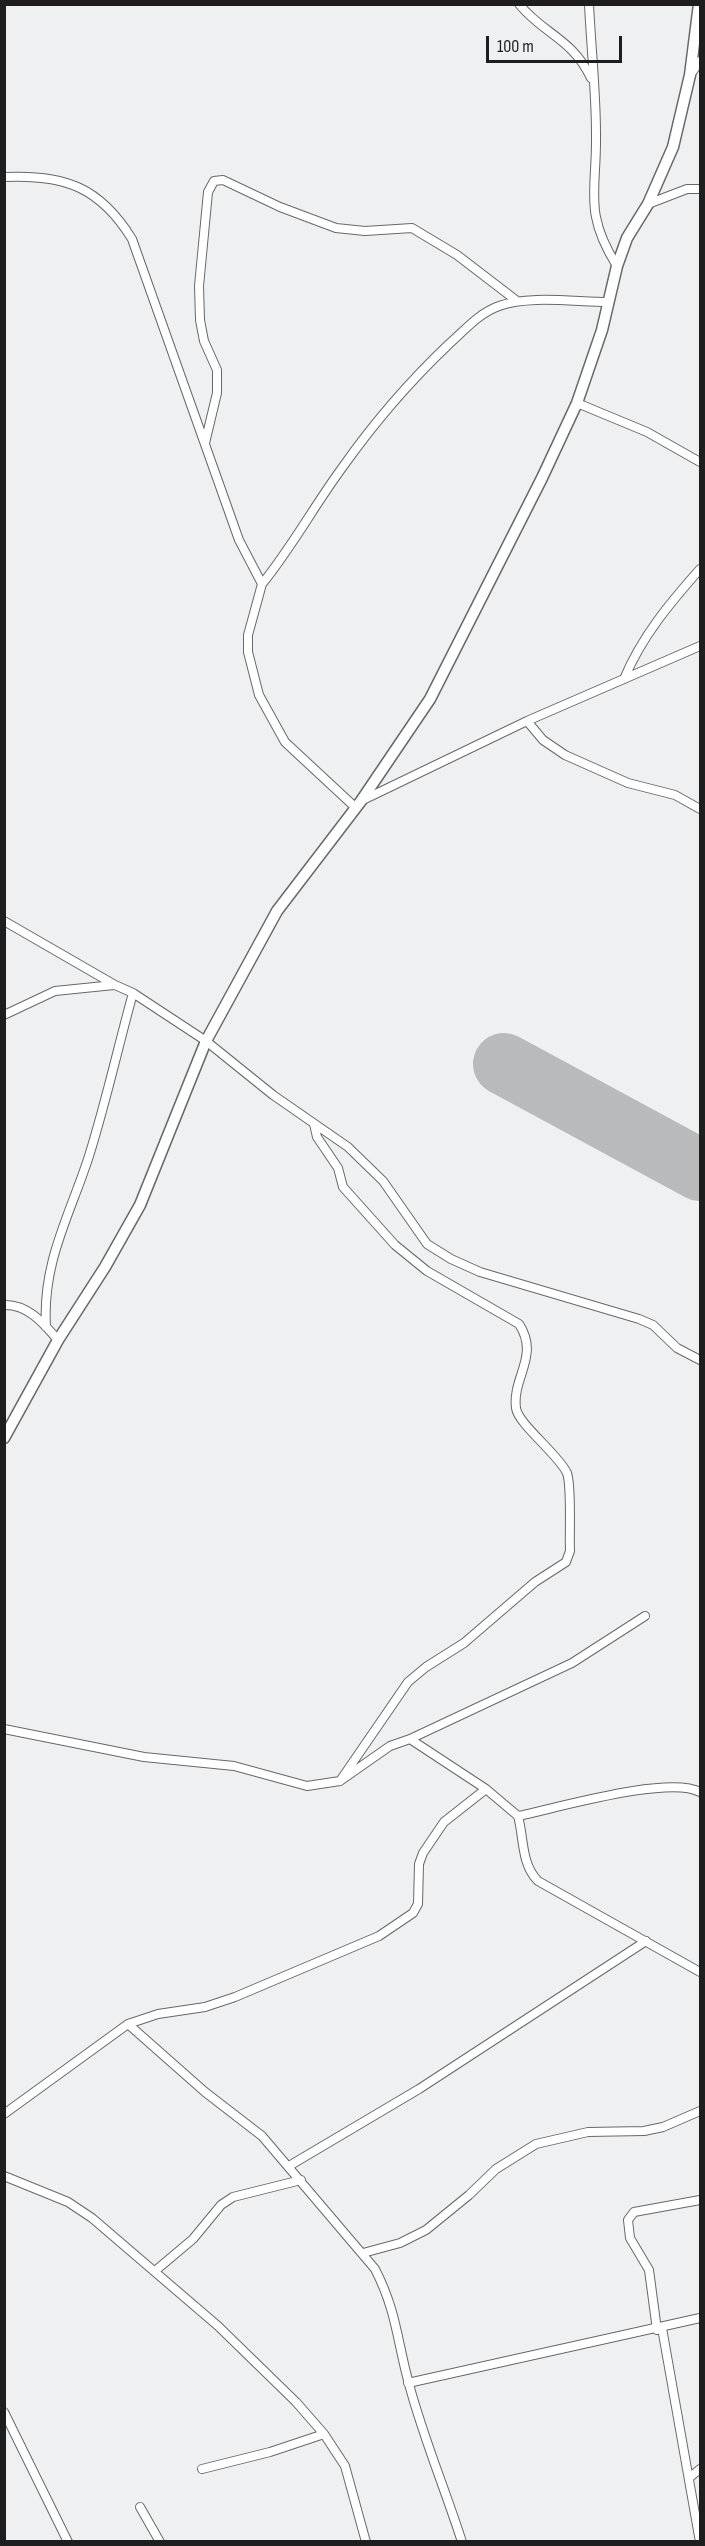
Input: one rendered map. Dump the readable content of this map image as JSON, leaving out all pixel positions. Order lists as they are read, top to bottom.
{
  "scale_bar": "100 m"
}
